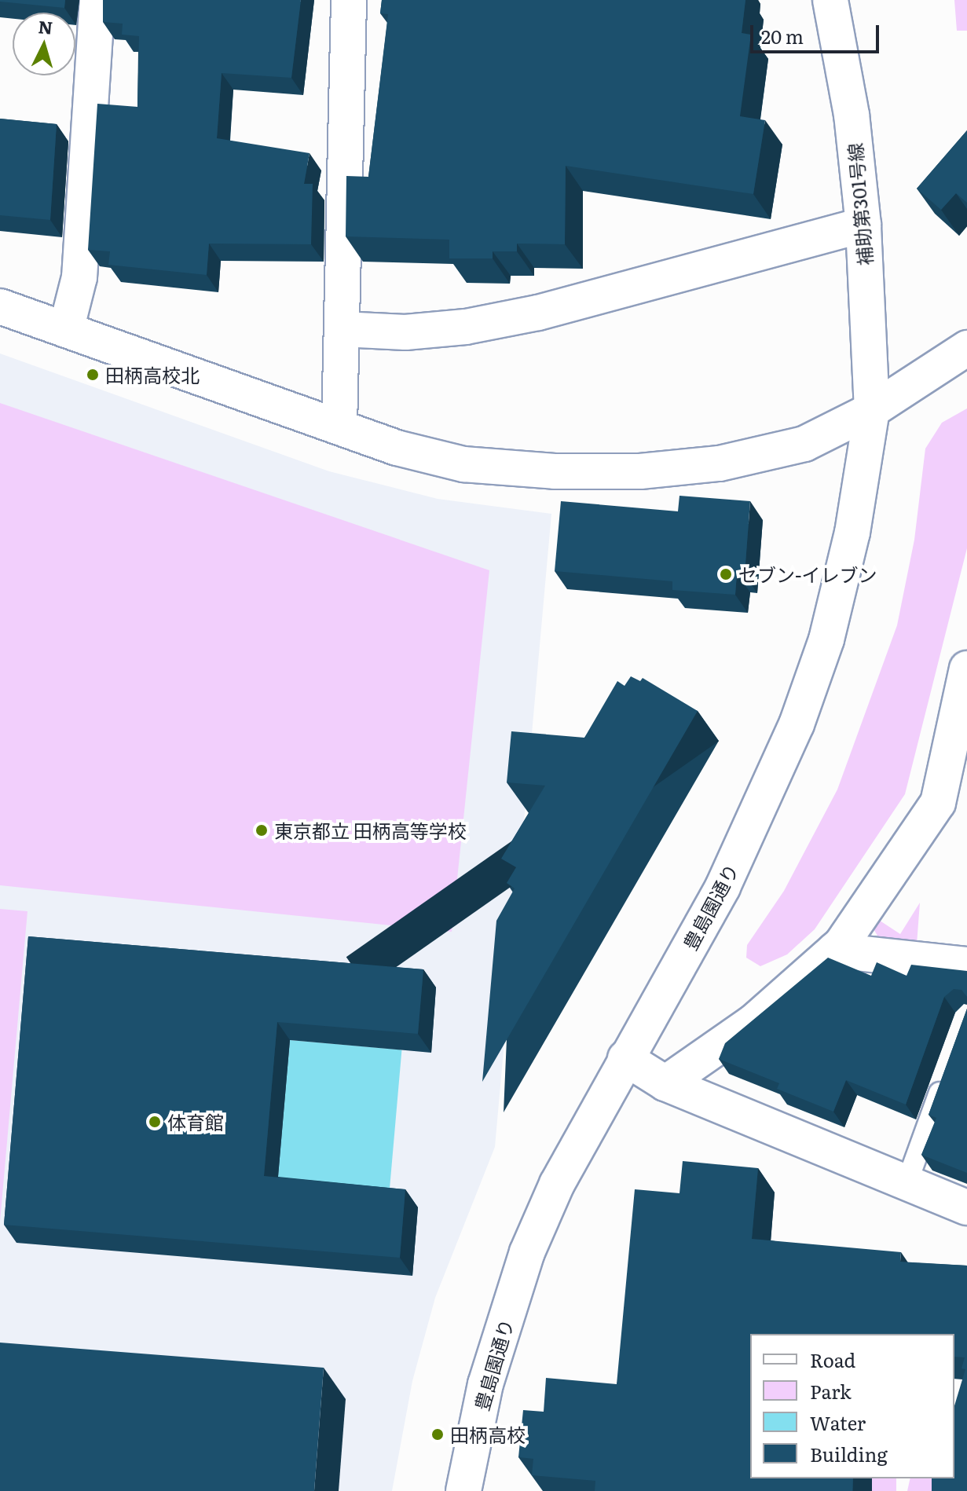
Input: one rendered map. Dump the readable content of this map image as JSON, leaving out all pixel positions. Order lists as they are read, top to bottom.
{
  "streets": {
    "street": ["補助第301号線", "豊島園通り"]
  },
  "crossings": [
    ["補助第301号線", "豊島園通り"]
  ],
  "places": [
    "田柄高校北",
    "セブン-イレブン",
    "東京都立 田柄高等学校",
    "体育館",
    "田柄高校"
  ],
  "legend": [
    "Road",
    "Park",
    "Water",
    "Building"
  ],
  "scale_bar": "20 m",
  "north": "top"
}
